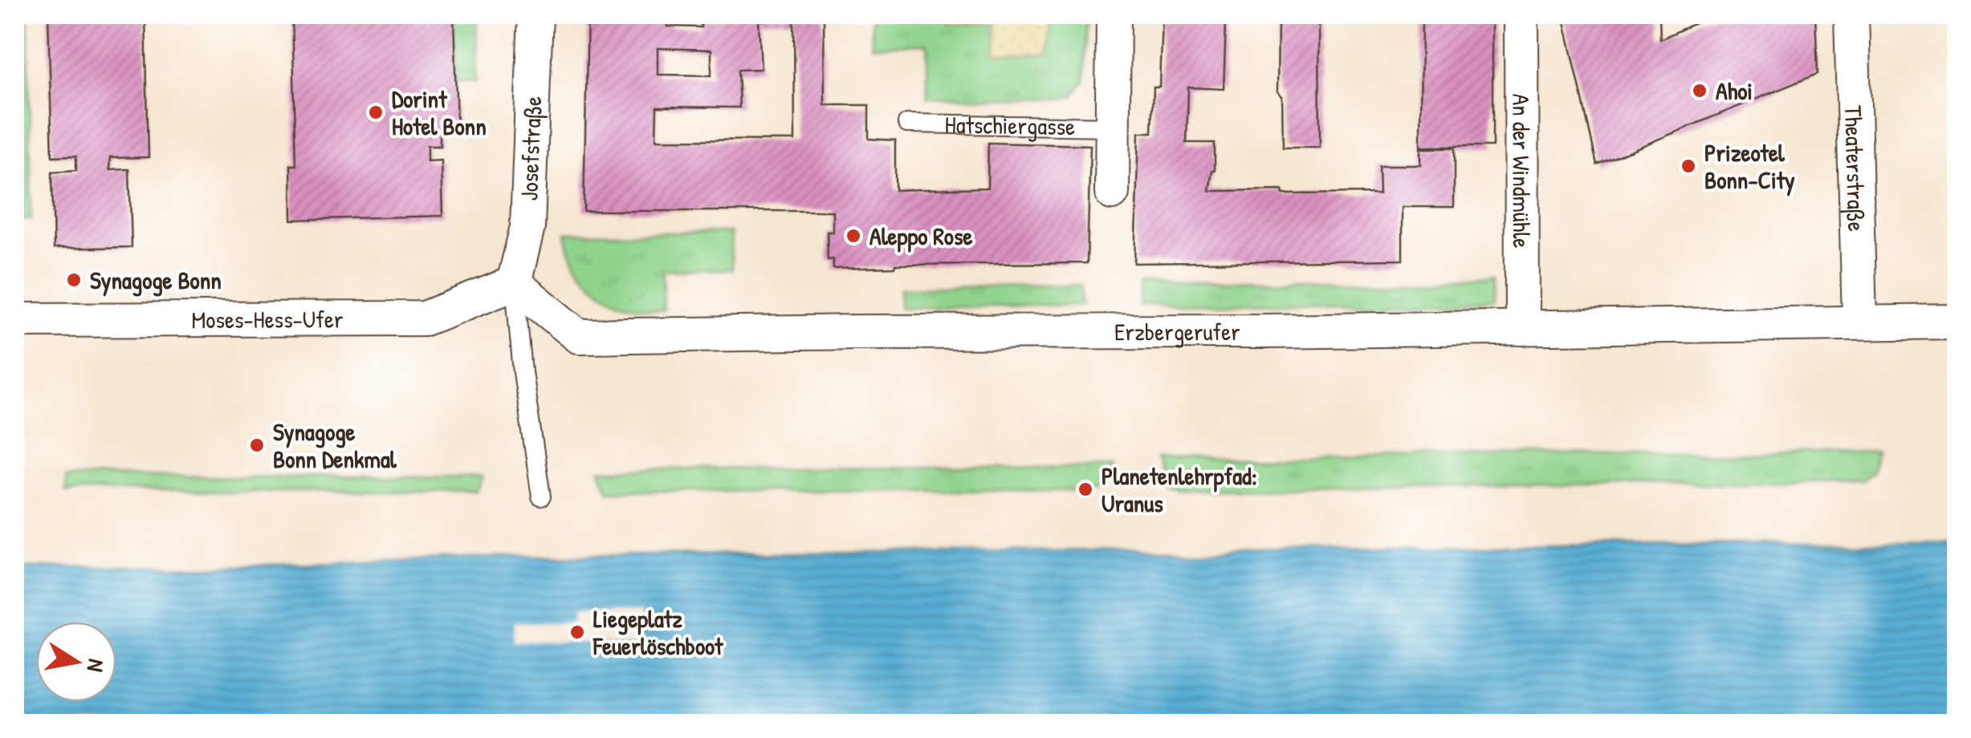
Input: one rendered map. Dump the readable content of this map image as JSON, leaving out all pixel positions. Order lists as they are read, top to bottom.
{
  "streets": {
    "street": [
      "Josefstraße",
      "Theaterstraße",
      "An der Windmühle",
      "Moses-Hess-Ufer",
      "Erzbergerufer"
    ],
    "lane": ["Hatschiergasse"]
  },
  "crossings": [
    ["Josefstraße", "Moses-Hess-Ufer"],
    ["Josefstraße", "Erzbergerufer"],
    ["Theaterstraße", "Erzbergerufer"],
    ["An der Windmühle", "Erzbergerufer"],
    ["Moses-Hess-Ufer", "Erzbergerufer"]
  ],
  "places": [
    "Ahoi",
    "Dorint Hotel Bonn",
    "Prizeotel Bonn-City",
    "Aleppo Rose",
    "Synagoge Bonn",
    "Synagoge Bonn Denkmal",
    "Planetenlehrpfad: Uranus",
    "Liegeplatz Feuerlöschboot"
  ],
  "north": "right"
}
